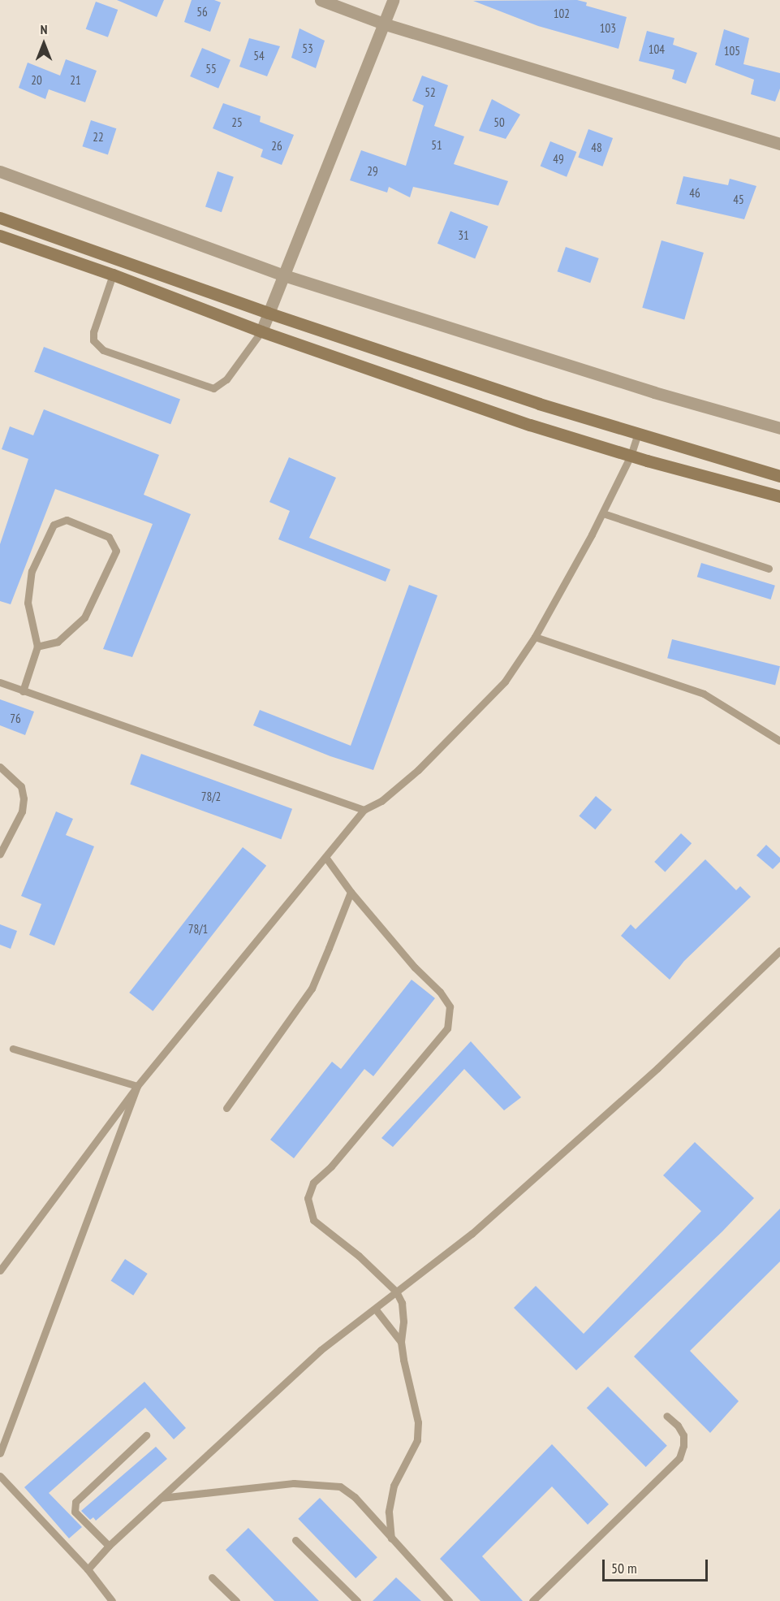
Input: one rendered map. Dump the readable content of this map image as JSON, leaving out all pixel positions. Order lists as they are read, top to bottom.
{
  "house_numbers": [
    "56",
    "102",
    "103",
    "53",
    "104",
    "105",
    "54",
    "55",
    "20",
    "21",
    "52",
    "25",
    "50",
    "22",
    "51",
    "26",
    "48",
    "49",
    "29",
    "46",
    "45",
    "31",
    "76",
    "78/2",
    "78/1"
  ],
  "scale_bar": "50 m",
  "north": "top"
}
